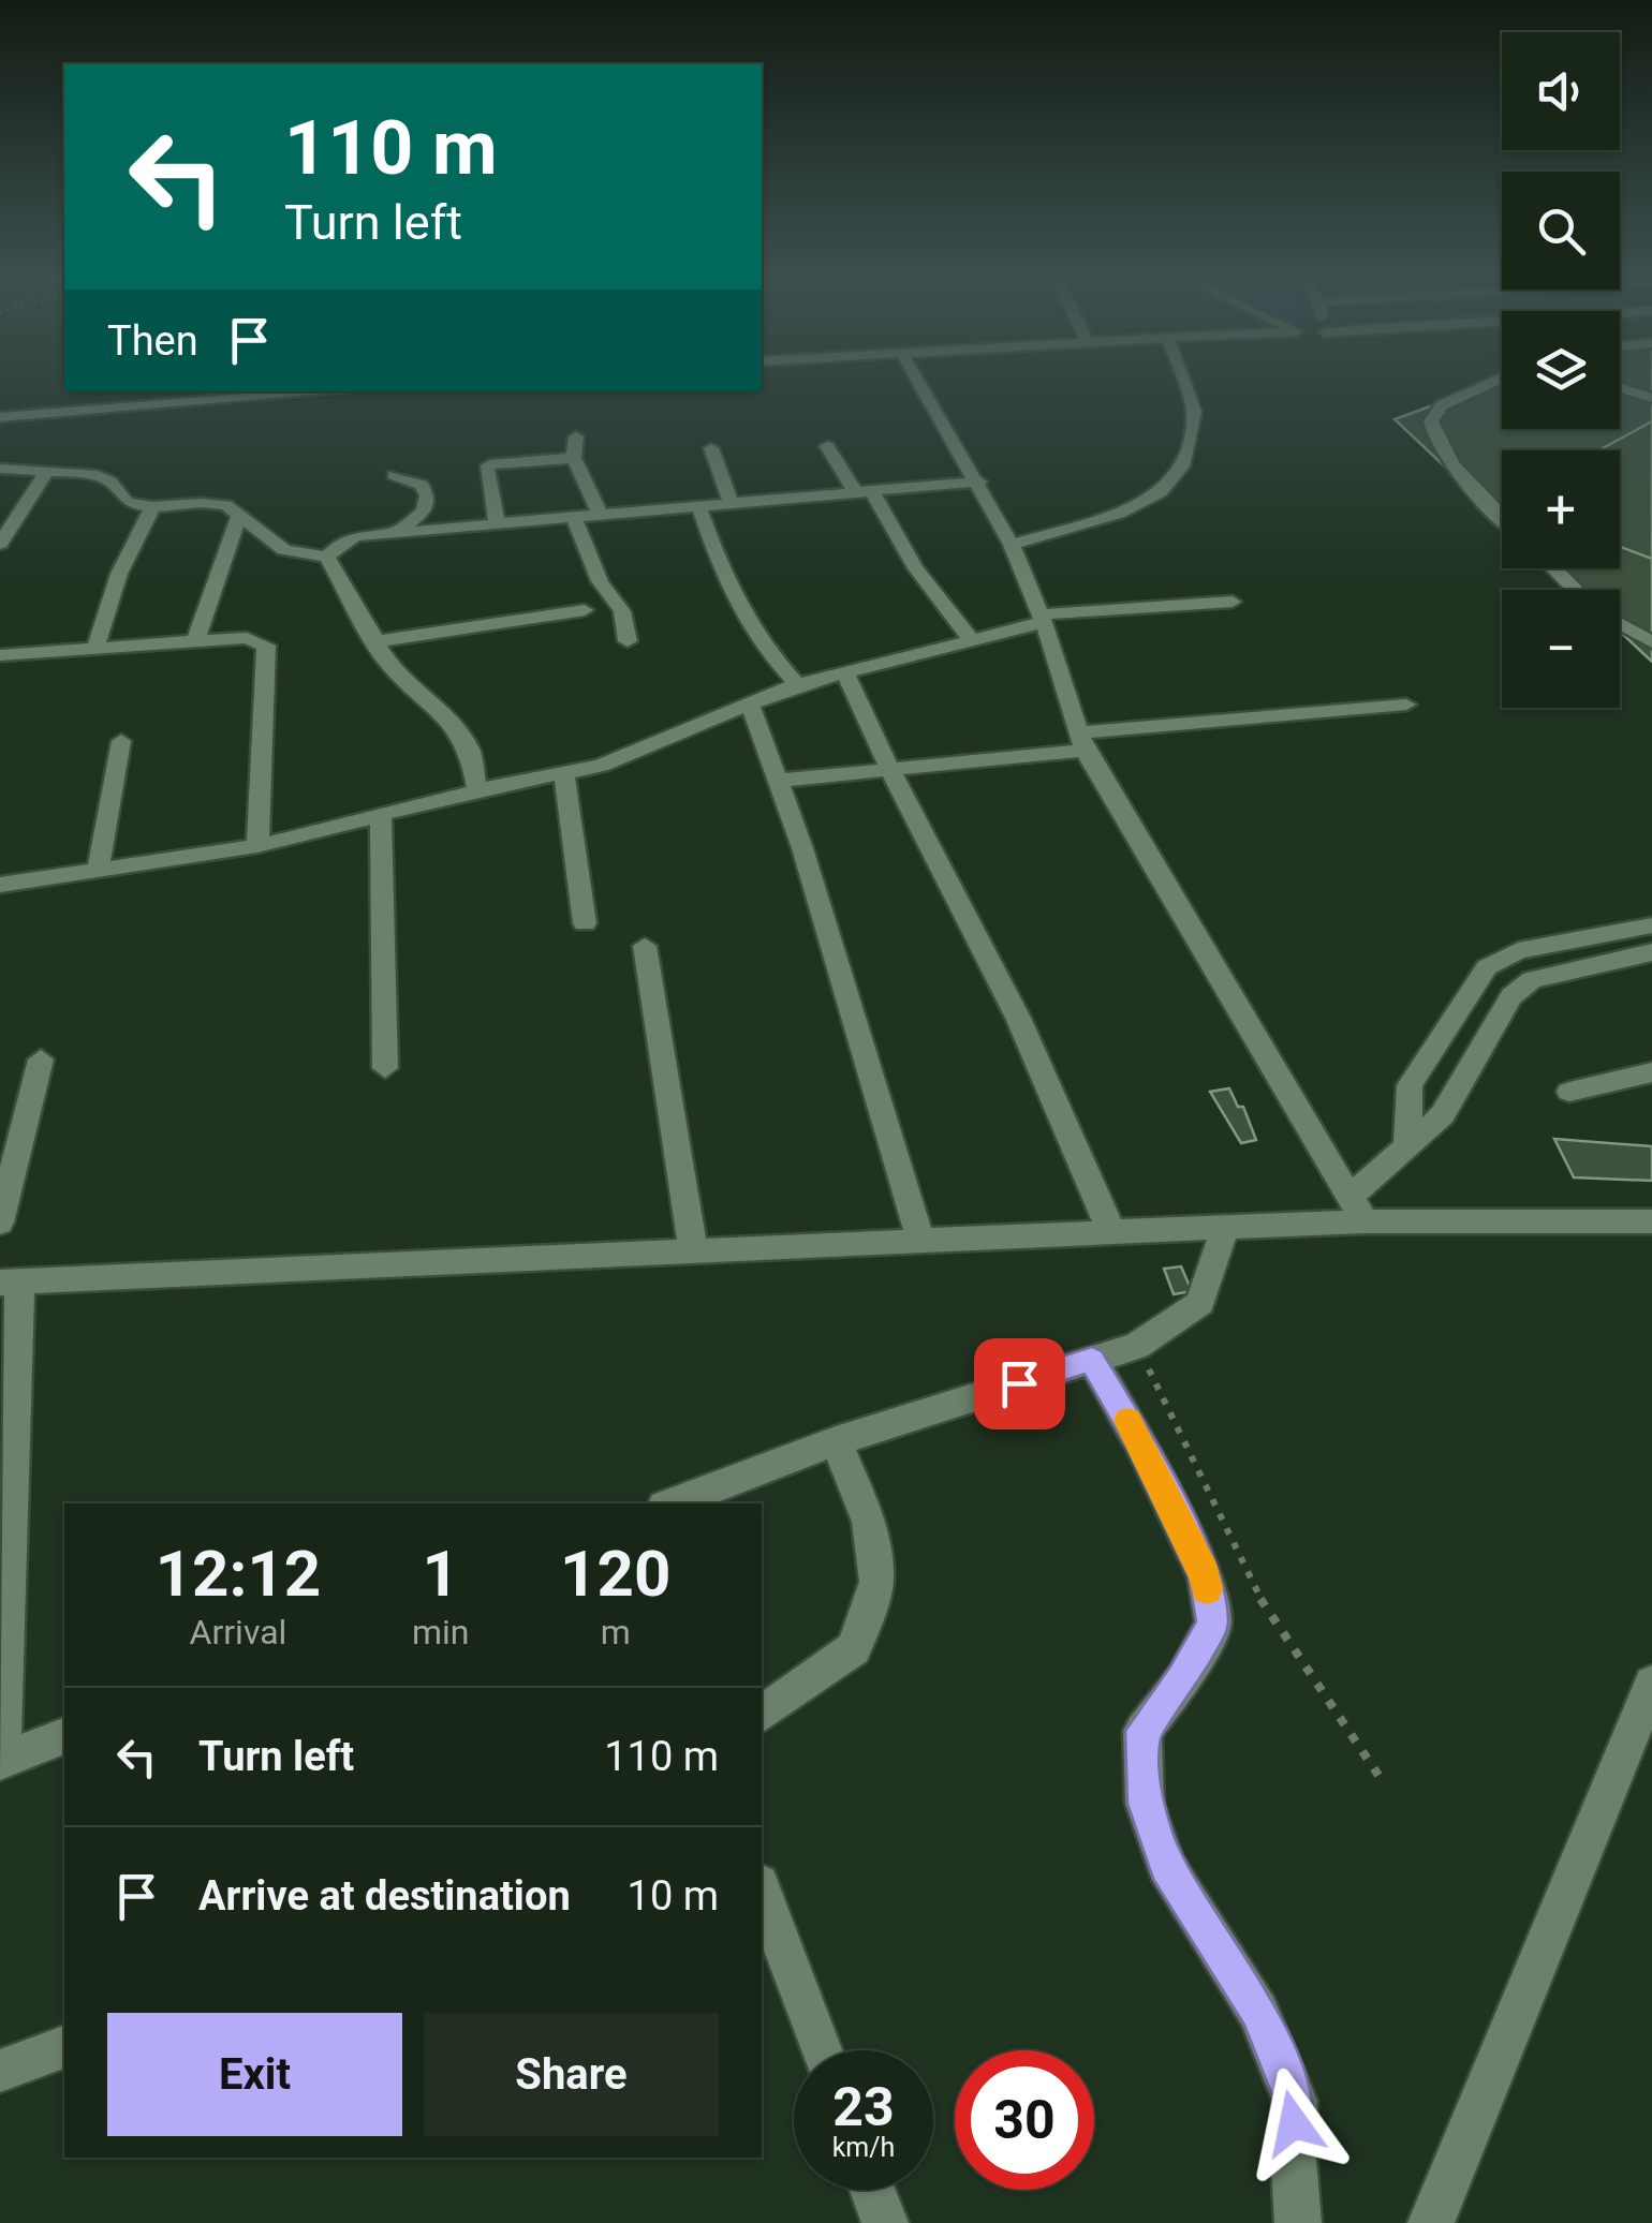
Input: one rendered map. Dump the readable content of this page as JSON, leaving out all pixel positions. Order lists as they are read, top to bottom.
{
  "page": {
    "map_buttons": ["+", "−"],
    "turn": ["110 m", "Turn left"],
    "then": "Then",
    "eta": [
      "12:12",
      "Arrival",
      "1",
      "min",
      "120",
      "m"
    ],
    "list": [
      {
        "name": "Turn left",
        "value": "110 m"
      },
      {
        "name": "Arrive at destination",
        "value": "10 m"
      }
    ],
    "buttons": ["Exit", "Share"],
    "speed": "23 km/h",
    "limit": "30"
  }
}
